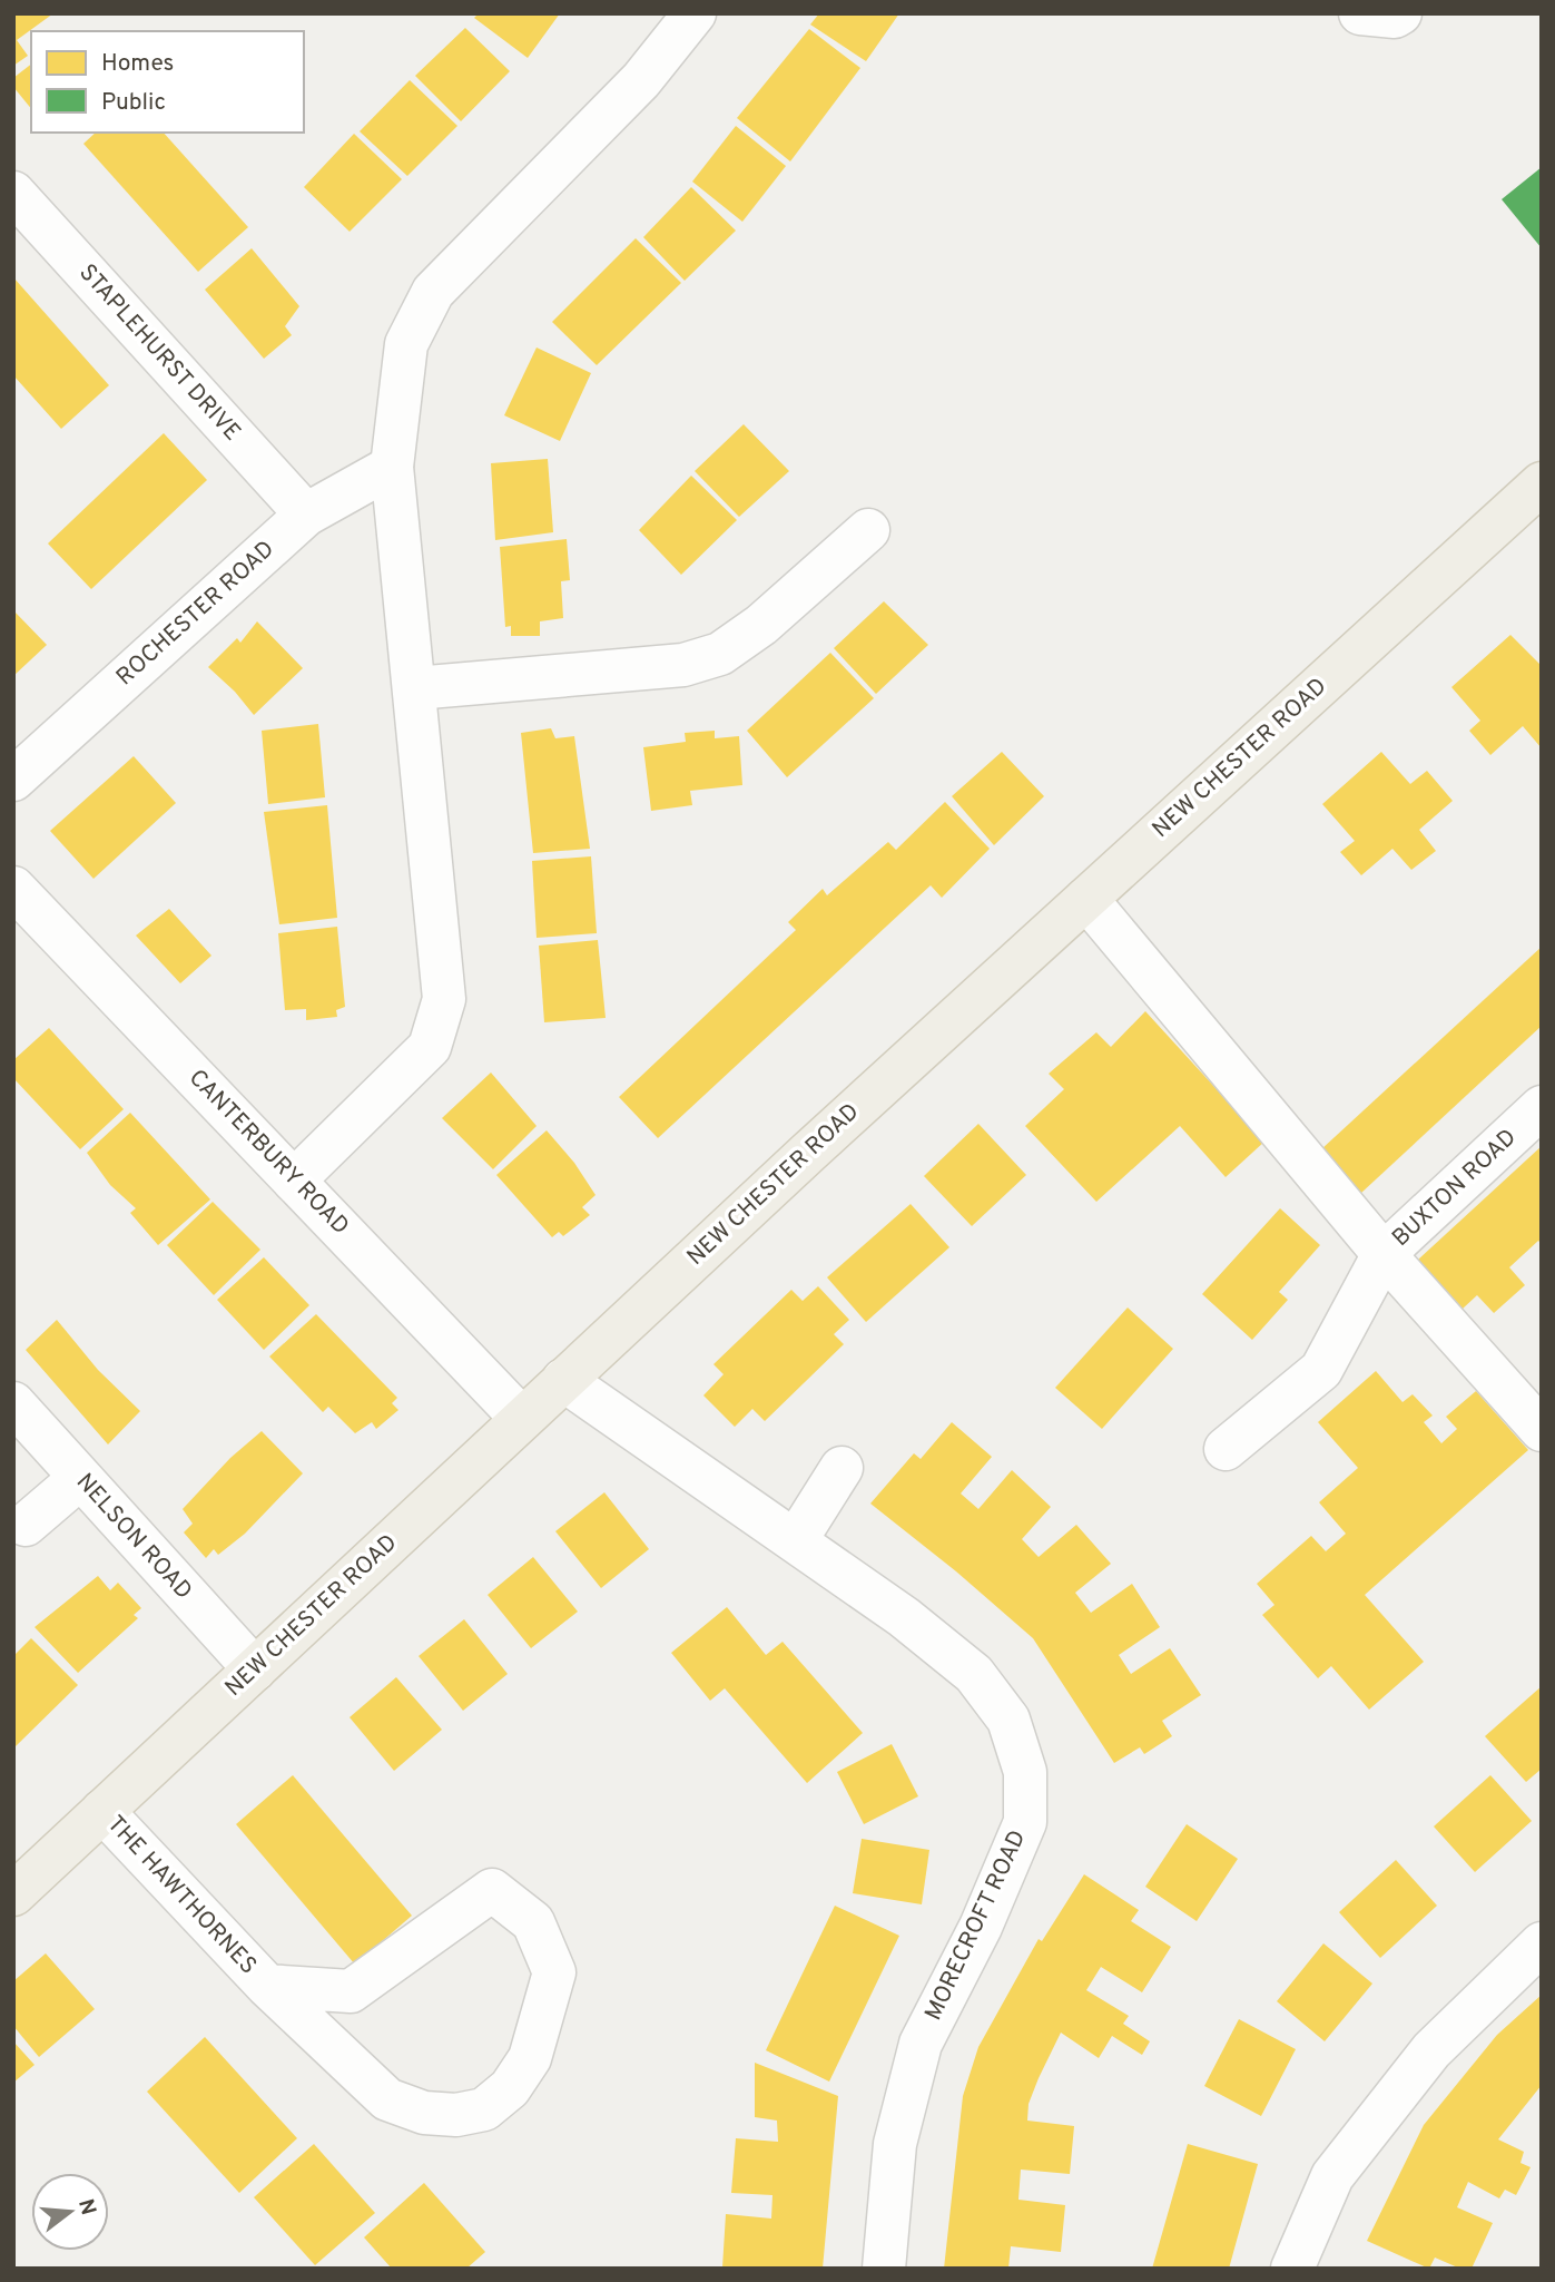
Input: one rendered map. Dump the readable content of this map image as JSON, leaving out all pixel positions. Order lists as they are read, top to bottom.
{
  "streets": {
    "main road": ["NEW CHESTER ROAD"],
    "street": [
      "STAPLEHURST DRIVE",
      "ROCHESTER ROAD",
      "CANTERBURY ROAD",
      "BUXTON ROAD",
      "NELSON ROAD",
      "THE HAWTHORNES",
      "MORECROFT ROAD"
    ]
  },
  "crossings": [
    ["STAPLEHURST DRIVE", "ROCHESTER ROAD"],
    ["NEW CHESTER ROAD", "CANTERBURY ROAD"],
    ["NEW CHESTER ROAD", "NELSON ROAD"],
    ["NEW CHESTER ROAD", "THE HAWTHORNES"],
    ["NEW CHESTER ROAD", "MORECROFT ROAD"]
  ],
  "legend": ["Homes", "Public"],
  "north": "right"
}
